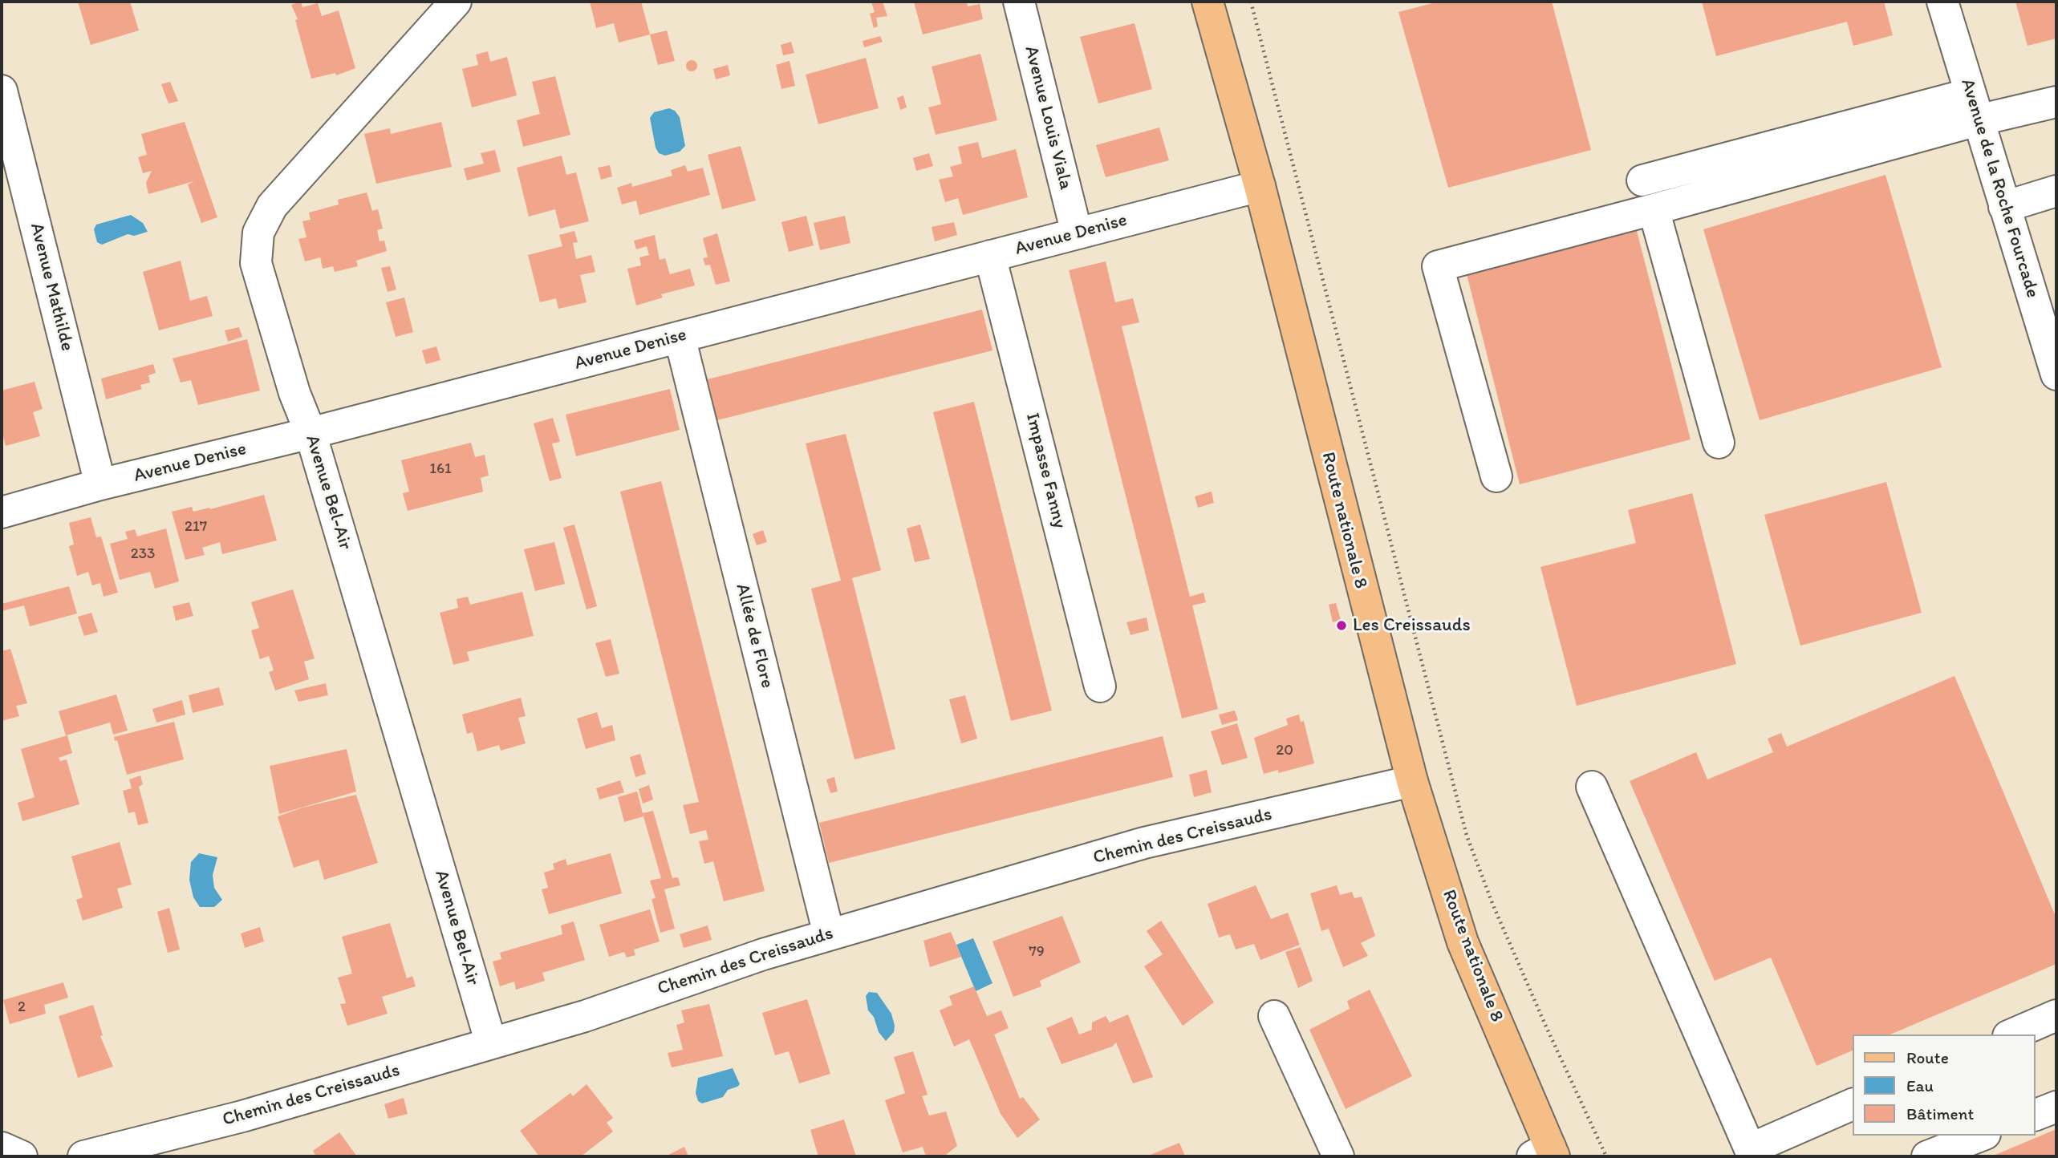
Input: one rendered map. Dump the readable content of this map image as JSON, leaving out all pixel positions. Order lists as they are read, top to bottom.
{
  "streets": {
    "main road": ["Route nationale 8"],
    "street": [
      "Avenue Louis Viala",
      "Avenue de la Roche Fourcade",
      "Avenue Denise",
      "Avenue Mathilde",
      "Impasse Fanny",
      "Avenue Bel-Air",
      "Allée de Flore",
      "Chemin des Creissauds"
    ]
  },
  "crossings": [
    ["Avenue Louis Viala", "Avenue Denise"],
    ["Avenue Denise", "Avenue Mathilde"],
    ["Avenue Denise", "Impasse Fanny"],
    ["Avenue Denise", "Avenue Bel-Air"],
    ["Avenue Denise", "Route nationale 8"],
    ["Avenue Denise", "Allée de Flore"],
    ["Avenue Bel-Air", "Chemin des Creissauds"],
    ["Route nationale 8", "Chemin des Creissauds"],
    ["Allée de Flore", "Chemin des Creissauds"]
  ],
  "places": ["Les Creissauds"],
  "house_numbers": [
    "161",
    "217",
    "233",
    "20",
    "79",
    "2"
  ],
  "legend": ["Route", "Eau", "Bâtiment"]
}
